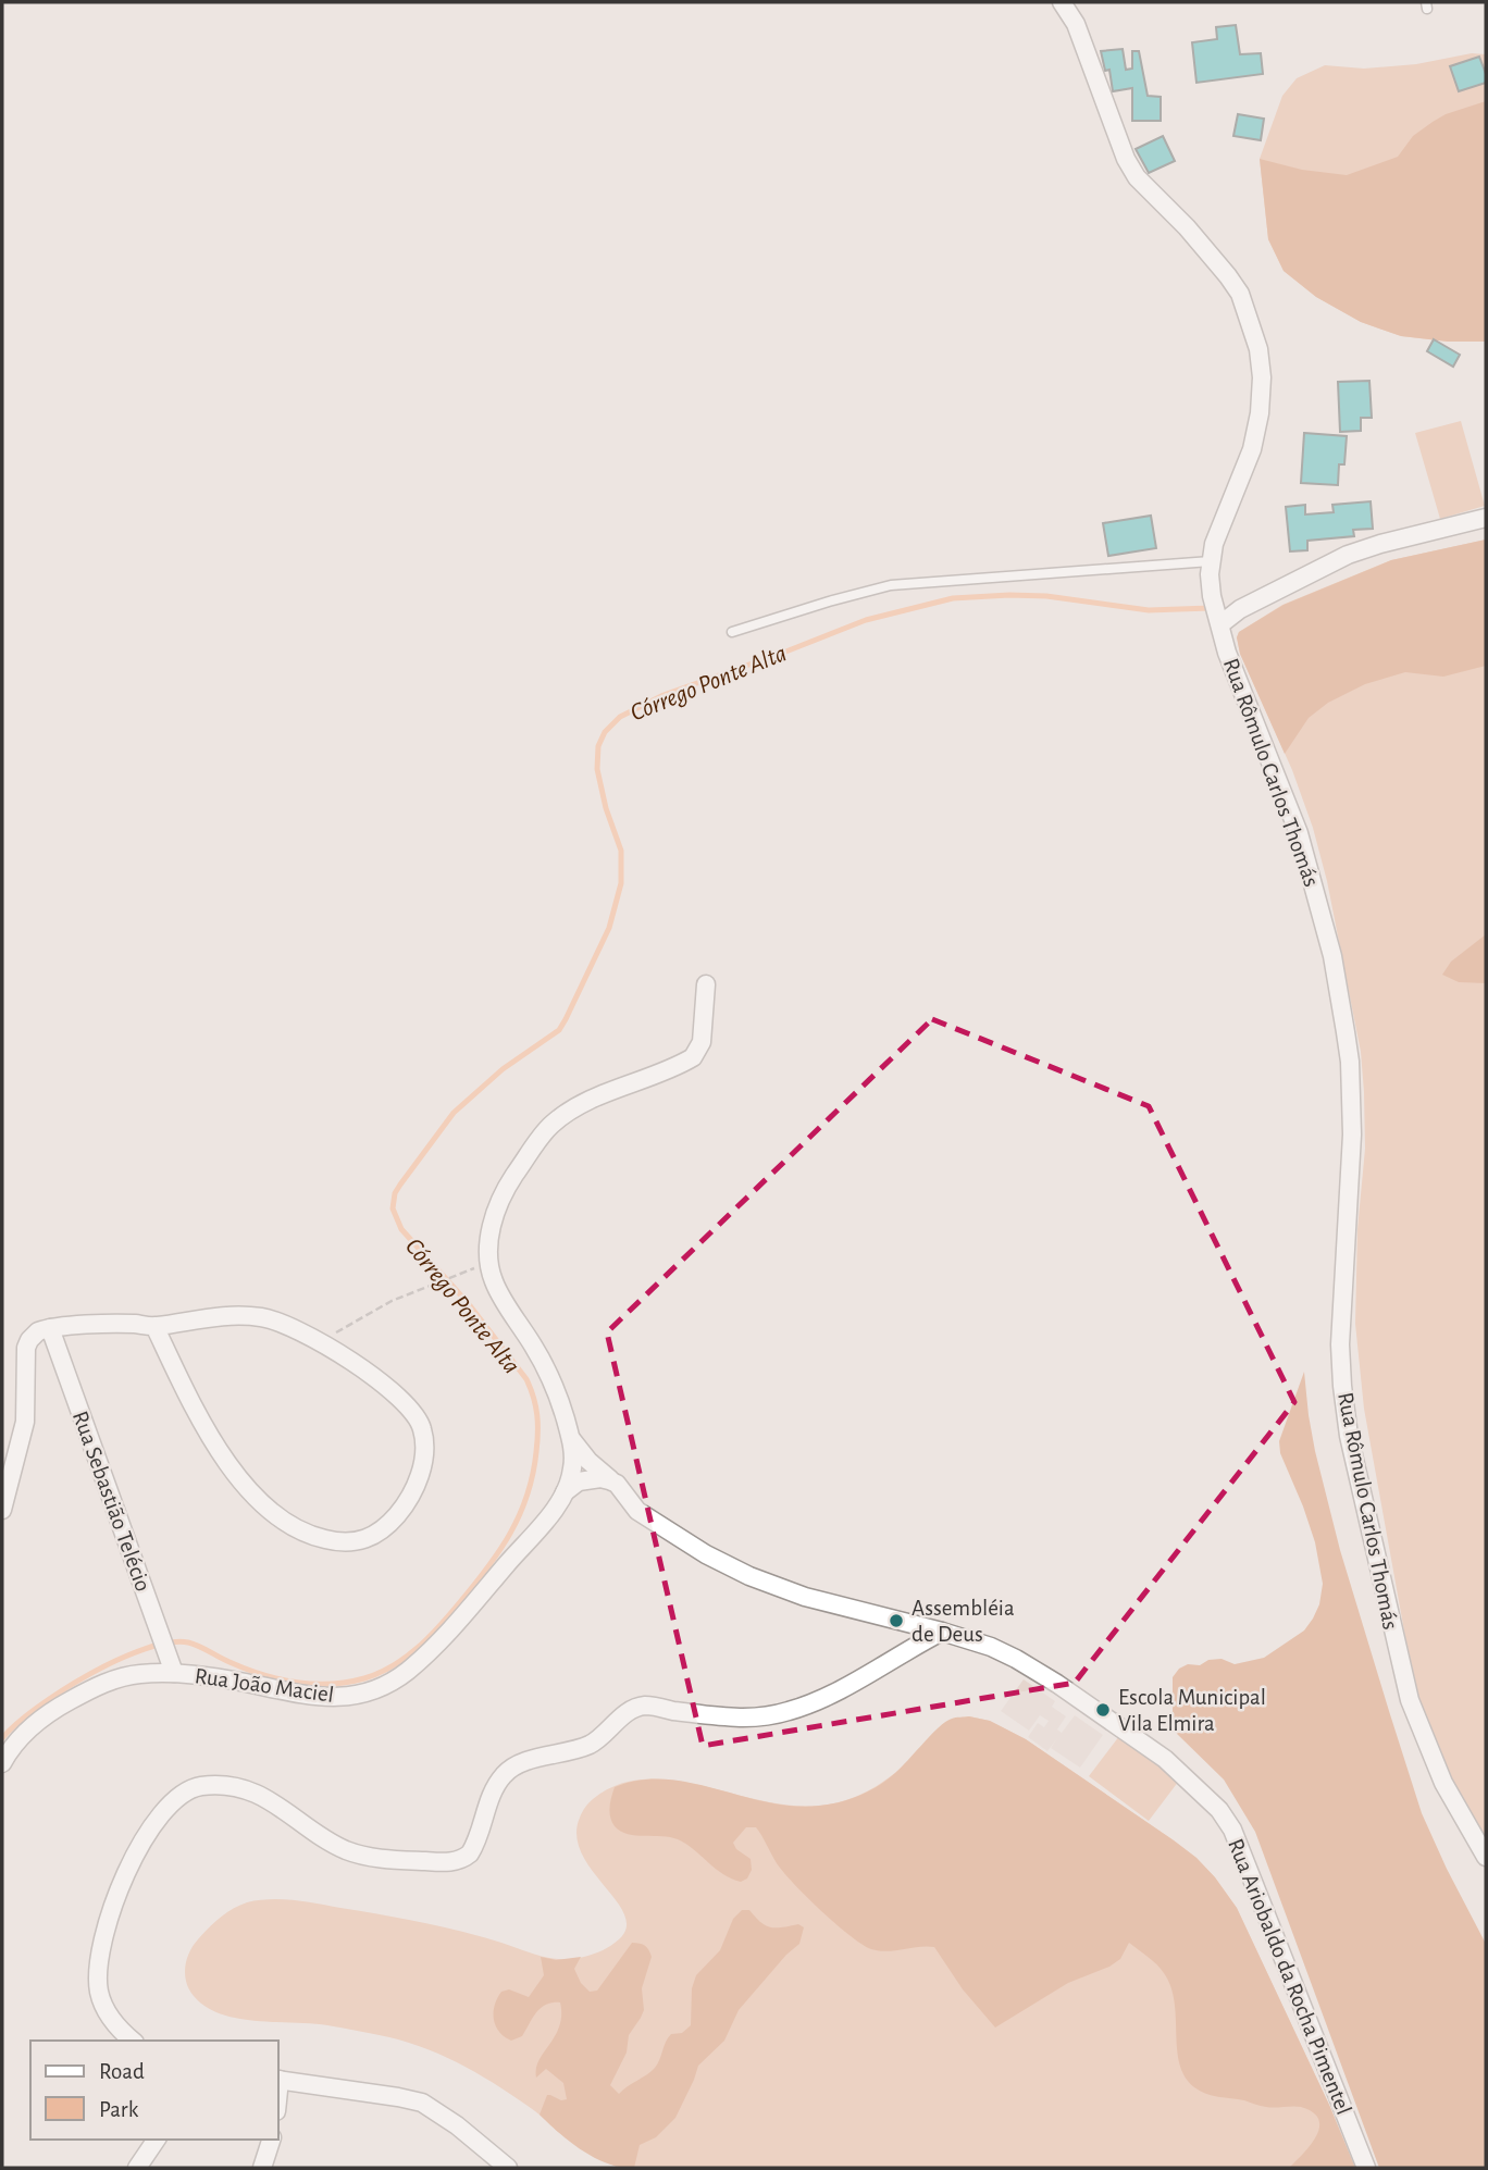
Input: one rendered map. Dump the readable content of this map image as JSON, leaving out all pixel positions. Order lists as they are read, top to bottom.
{
  "streets": {
    "street": [
      "Rua Rômulo Carlos Thomás",
      "Rua Sebastião Telécio",
      "Rua João Maciel",
      "Rua Ariobaldo da Rocha Pimentel"
    ]
  },
  "crossings": [
    ["Rua Sebastião Telécio", "Rua João Maciel"]
  ],
  "water": ["Córrego Ponte Alta"],
  "places": ["Assembléia de Deus", "Escola Municipal Vila Elmira"],
  "legend": ["Road", "Park"]
}
